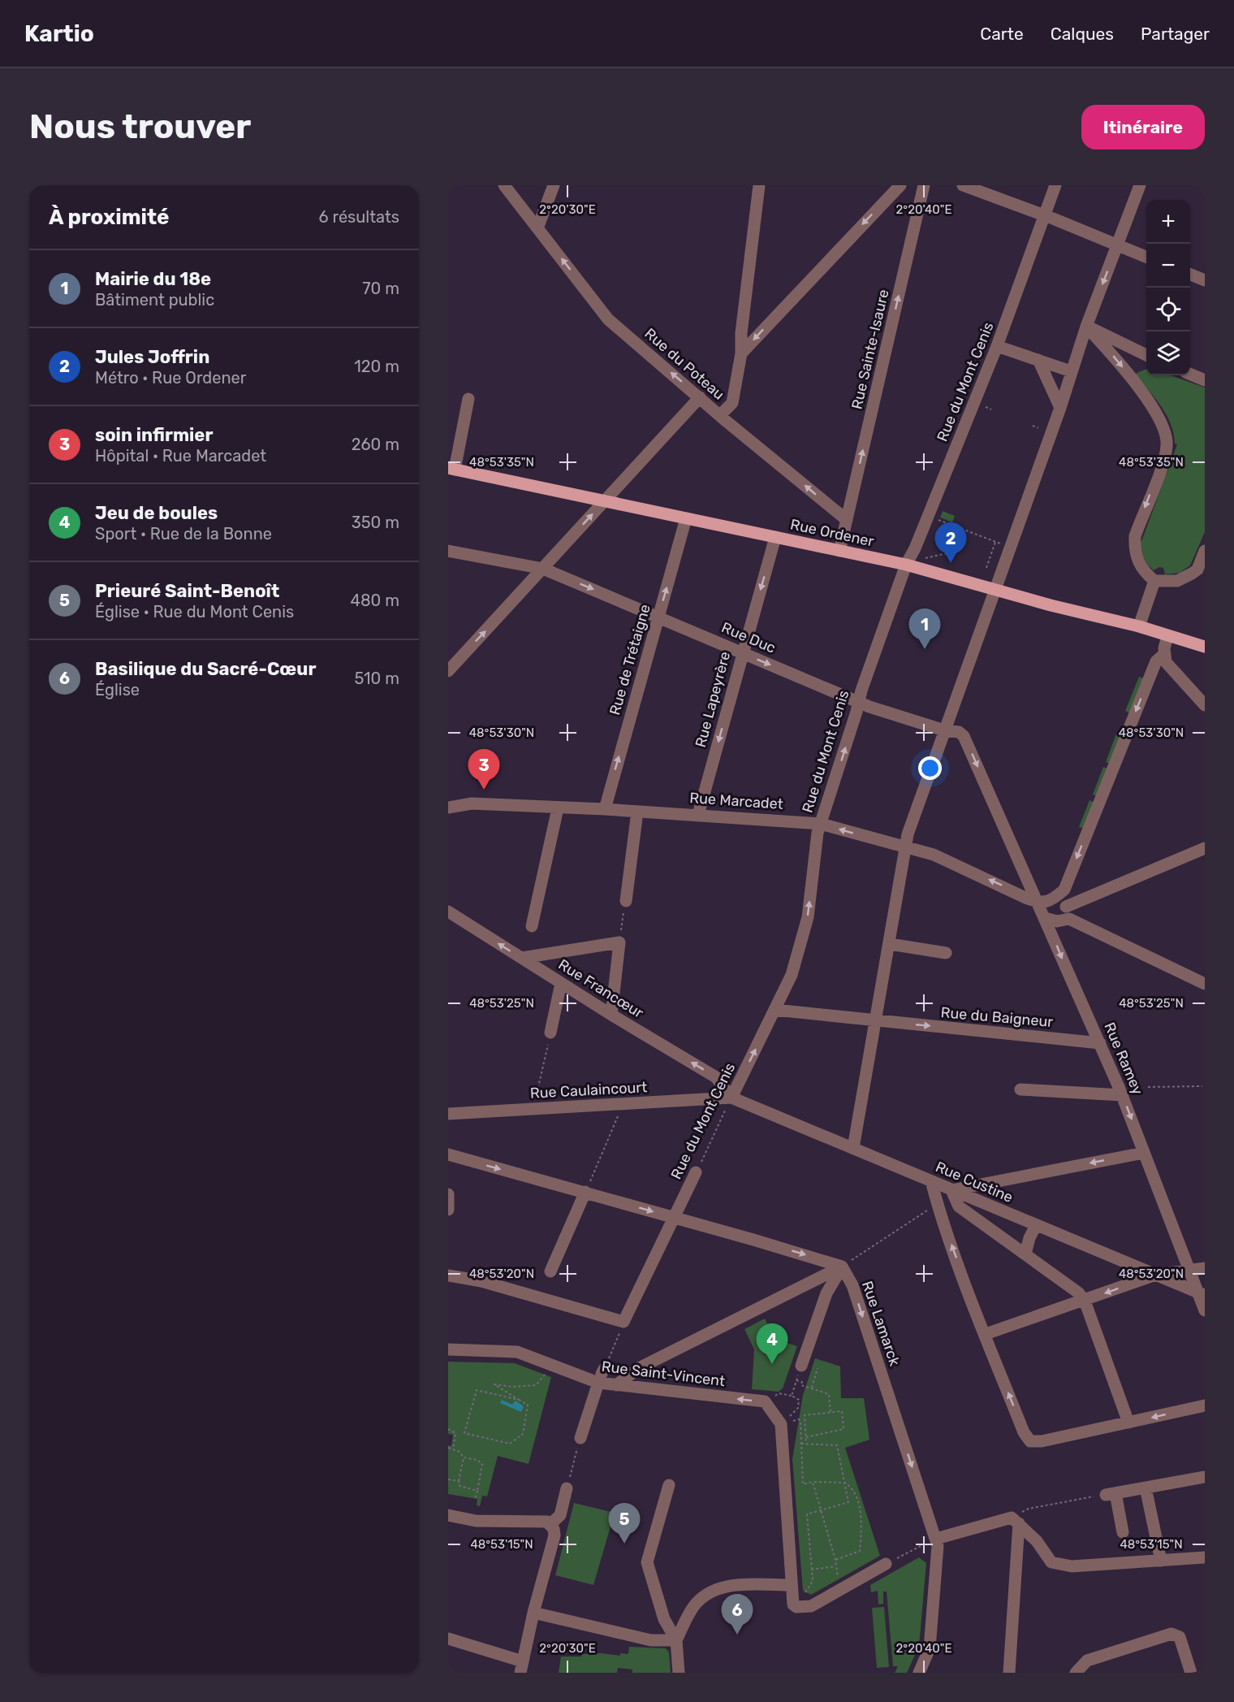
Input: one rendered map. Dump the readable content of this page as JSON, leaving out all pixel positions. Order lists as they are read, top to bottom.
{
  "streets": {
    "main road": ["Rue Ordener"],
    "street": [
      "Rue Sainte-Isaure",
      "Rue du Poteau",
      "Rue du Mont Cenis",
      "Rue Duc",
      "Rue de Trétaigne",
      "Rue Lapeyrère",
      "Rue Marcadet",
      "Rue Francœur",
      "Rue du Baigneur",
      "Rue Ramey",
      "Rue Caulaincourt",
      "Rue Custine",
      "Rue Lamarck",
      "Rue Saint-Vincent"
    ]
  },
  "crossings": [
    ["Rue Sainte-Isaure", "Rue du Poteau"],
    ["Rue du Mont Cenis", "Rue Ordener"],
    ["Rue du Mont Cenis", "Rue Duc"],
    ["Rue du Mont Cenis", "Rue Marcadet"],
    ["Rue du Mont Cenis", "Rue Francœur"],
    ["Rue du Mont Cenis", "Rue du Baigneur"],
    ["Rue du Mont Cenis", "Rue Caulaincourt"],
    ["Rue du Mont Cenis", "Rue Custine"],
    ["Rue Ordener", "Rue de Trétaigne"],
    ["Rue Ordener", "Rue Lapeyrère"],
    ["Rue Duc", "Rue de Trétaigne"],
    ["Rue Duc", "Rue Lapeyrère"],
    ["Rue Duc", "Rue Ramey"],
    ["Rue de Trétaigne", "Rue Marcadet"],
    ["Rue Lapeyrère", "Rue Marcadet"],
    ["Rue Marcadet", "Rue Ramey"],
    ["Rue Francœur", "Rue Caulaincourt"],
    ["Rue Francœur", "Rue Custine"],
    ["Rue du Baigneur", "Rue Ramey"],
    ["Rue Ramey", "Rue Custine"],
    ["Rue Caulaincourt", "Rue Custine"]
  ],
  "one_way": [
    "Rue Sainte-Isaure",
    "Rue du Poteau",
    "Rue Duc",
    "Rue de Trétaigne",
    "Rue Lapeyrère",
    "Rue Marcadet",
    "Rue Francœur",
    "Rue Ramey",
    "Rue Saint-Vincent"
  ],
  "page": {
    "header": "Kartio",
    "nav": ["Carte", "Calques", "Partager"],
    "buttons": "Itinéraire",
    "title": "Nous trouver",
    "heading": ["À proximité", "6 résultats"],
    "map_buttons": ["+", "−"],
    "list": [
      {
        "mark": "1",
        "name": "Mairie du 18e",
        "note": "Bâtiment public",
        "value": "70 m"
      },
      {
        "mark": "2",
        "name": "Jules Joffrin",
        "note": "Métro · Rue Ordener",
        "value": "120 m"
      },
      {
        "mark": "3",
        "name": "soin infirmier",
        "note": "Hôpital · Rue Marcadet",
        "value": "260 m"
      },
      {
        "mark": "4",
        "name": "Jeu de boules",
        "note": "Sport · Rue de la Bonne",
        "value": "350 m"
      },
      {
        "mark": "5",
        "name": "Prieuré Saint-Benoît",
        "note": "Église · Rue du Mont Cenis",
        "value": "480 m"
      },
      {
        "mark": "6",
        "name": "Basilique du Sacré-Cœur",
        "note": "Église",
        "value": "510 m"
      }
    ],
    "pins": [
      "2",
      "1",
      "3",
      "4",
      "5",
      "6"
    ]
  },
  "coordinates": [
    "2°20'30\"E",
    "2°20'40\"E",
    "48°53'35\"N",
    "48°53'30\"N",
    "48°53'25\"N",
    "48°53'20\"N",
    "48°53'15\"N"
  ]
}
